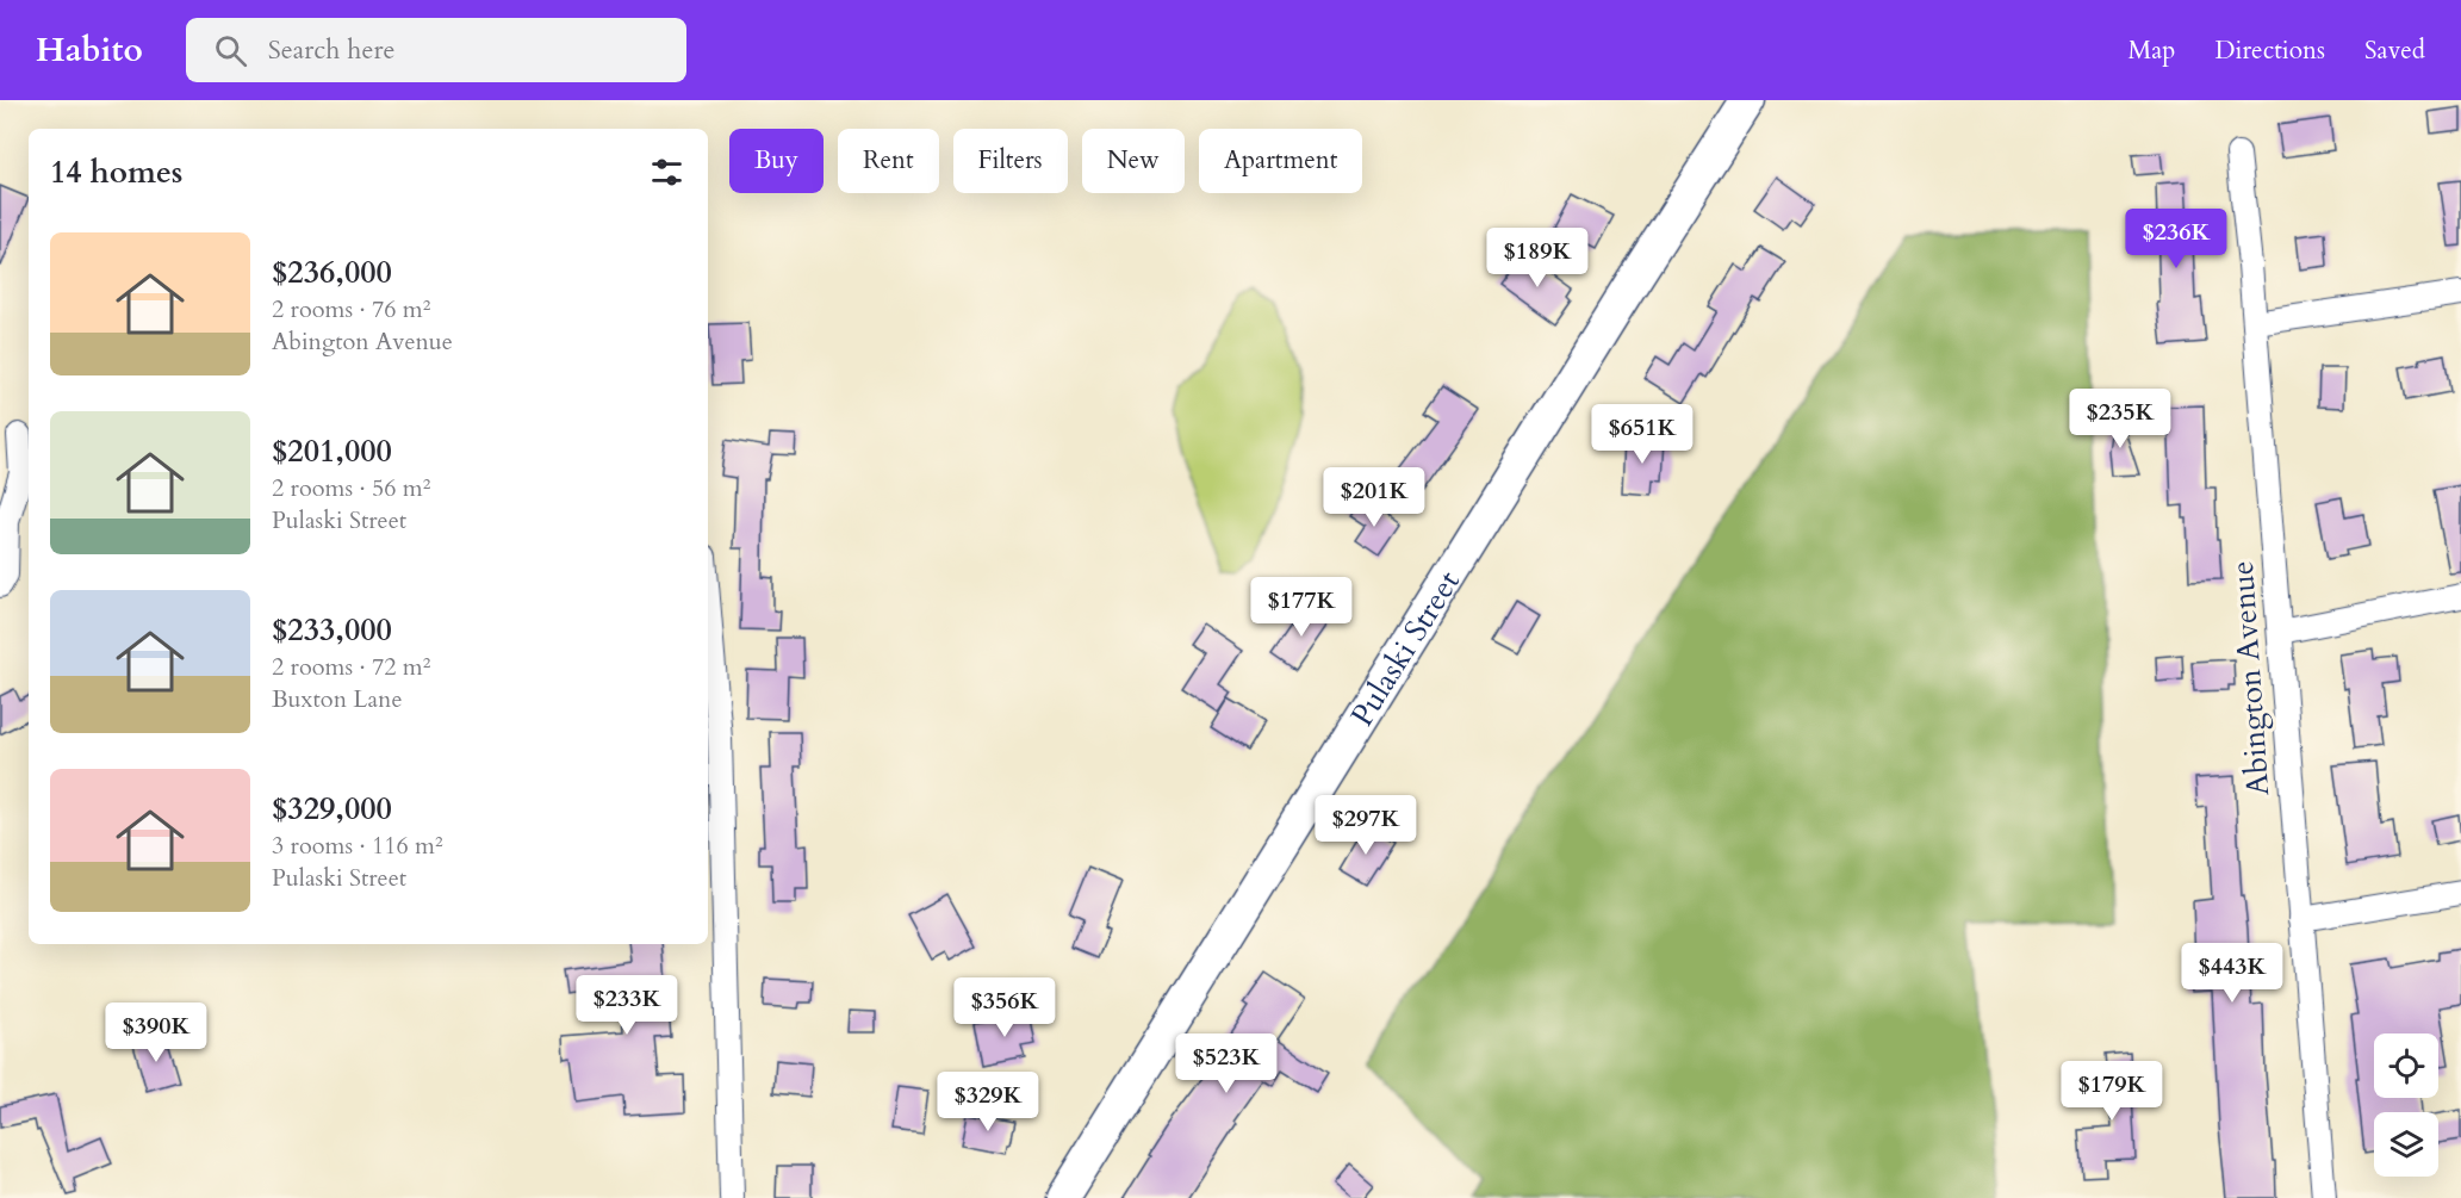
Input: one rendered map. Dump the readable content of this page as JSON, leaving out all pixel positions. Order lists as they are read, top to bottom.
{
  "streets": {
    "main road": ["Pulaski Street"],
    "street": ["Abington Avenue"]
  },
  "page": {
    "header": "Habito",
    "search": "Search here",
    "nav": ["Map", "Directions", "Saved"],
    "chip": [
      "Buy",
      "Rent",
      "Filters",
      "New",
      "Apartment"
    ],
    "heading": "14 homes",
    "price": [
      "$236K",
      "$189K",
      "$235K",
      "$651K",
      "$201K",
      "$177K",
      "$297K",
      "$443K",
      "$233K",
      "$356K",
      "$390K",
      "$523K",
      "$179K",
      "$329K"
    ],
    "list": [
      {
        "name": "$236,000",
        "note": "2 rooms · 76 m² · Abington Avenue"
      },
      {
        "name": "$201,000",
        "note": "2 rooms · 56 m² · Pulaski Street"
      },
      {
        "name": "$233,000",
        "note": "2 rooms · 72 m² · Buxton Lane"
      },
      {
        "name": "$329,000",
        "note": "3 rooms · 116 m² · Pulaski Street"
      }
    ]
  }
}
